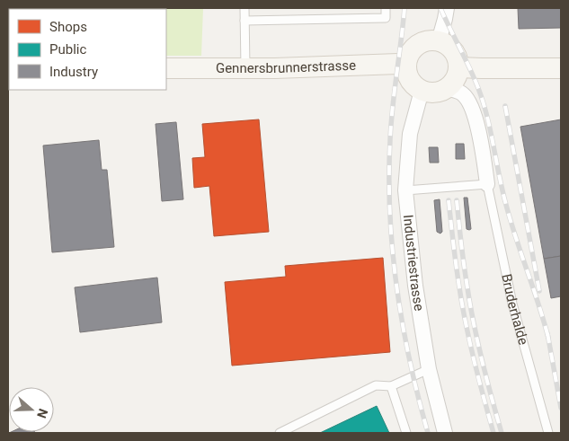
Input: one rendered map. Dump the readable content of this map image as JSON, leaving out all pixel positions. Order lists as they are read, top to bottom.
{
  "streets": {
    "street": ["Gennersbrunnerstrasse", "Industriestrasse", "Bruderhalde"]
  },
  "crossings": [
    ["Gennersbrunnerstrasse", "Industriestrasse"],
    ["Gennersbrunnerstrasse", "Bruderhalde"],
    ["Industriestrasse", "Bruderhalde"]
  ],
  "legend": ["Shops", "Public", "Industry"],
  "north": "right"
}
